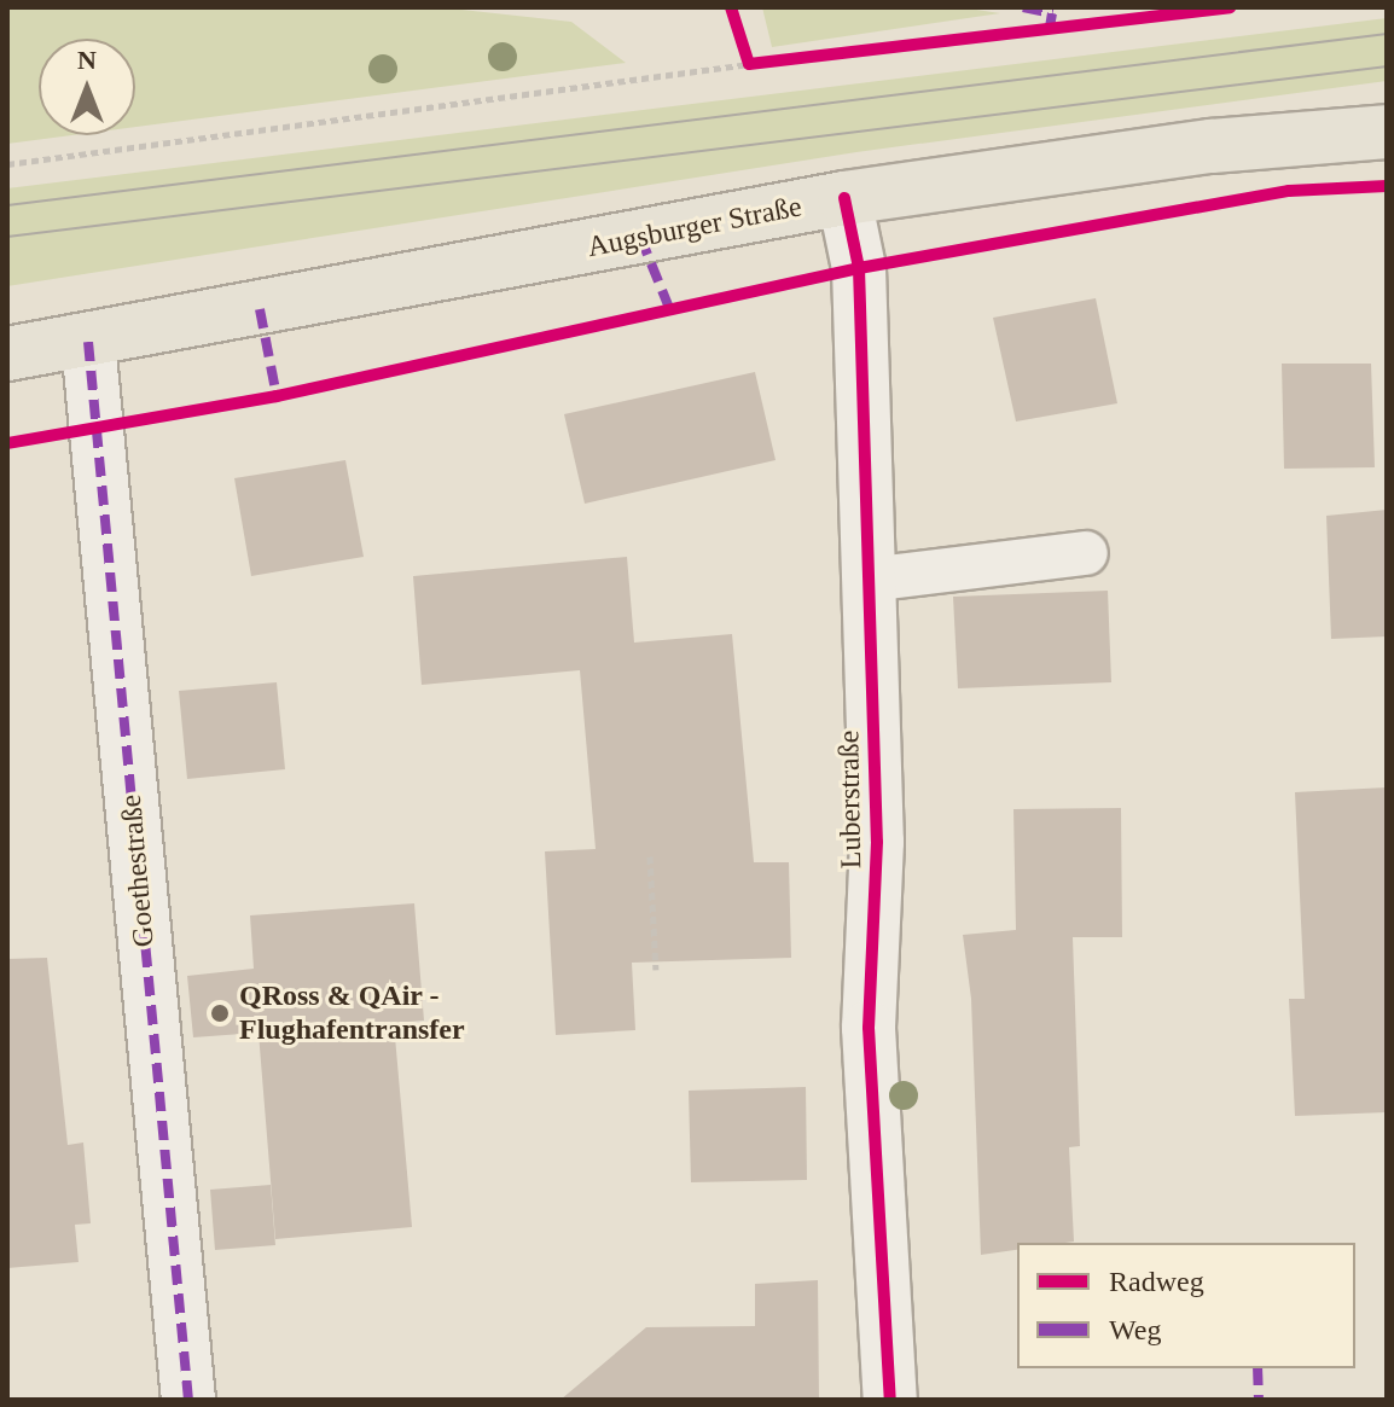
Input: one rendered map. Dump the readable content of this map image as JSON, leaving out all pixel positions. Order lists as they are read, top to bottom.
{
  "streets": {
    "main road": ["Augsburger Straße"],
    "street": ["Luberstraße", "Goethestraße"]
  },
  "crossings": [
    ["Augsburger Straße", "Luberstraße"],
    ["Augsburger Straße", "Goethestraße"]
  ],
  "places": ["QRoss & QAir - Flughafentransfer"],
  "legend": ["Radweg", "Weg"],
  "north": "top"
}
